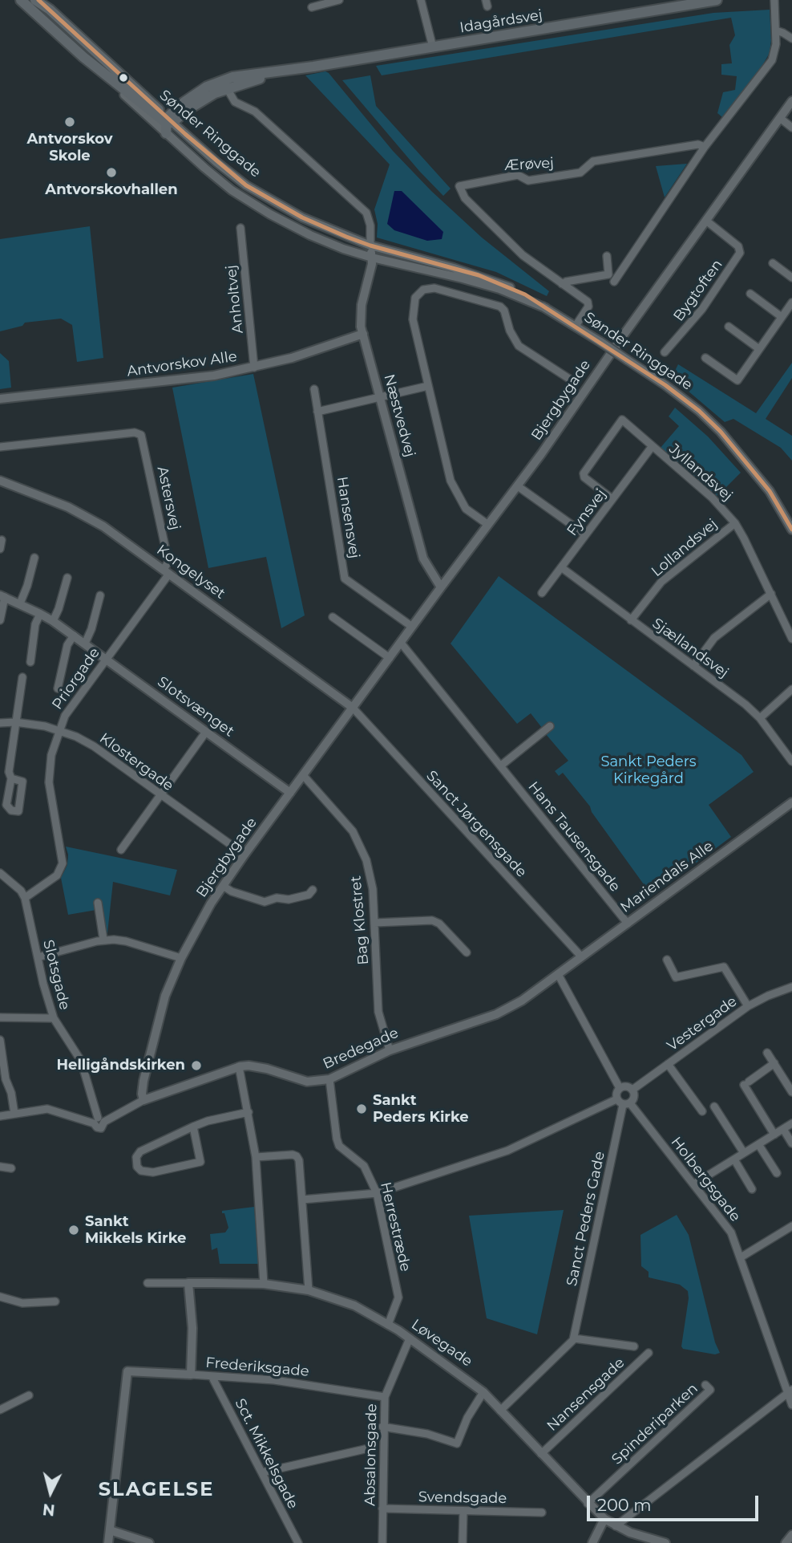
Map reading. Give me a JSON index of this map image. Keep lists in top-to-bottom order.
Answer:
{
  "streets": {
    "main road": ["Idagårdsvej", "Sønder Ringgade"],
    "street": [
      "Ærøvej",
      "Bygtoften",
      "Anholtvej",
      "Antvorskov Alle",
      "Bjergbygade",
      "Næstvedvej",
      "Jyllandsvej",
      "Astersvej",
      "Fynsvej",
      "Hansensvej",
      "Lollandsvej",
      "Kongelyset",
      "Sjællandsvej",
      "Priorgade",
      "Slotsvænget",
      "Klostergade",
      "Sanct Jørgensgade",
      "Hans Tausensgade",
      "Mariendals Alle",
      "Bag Klostret",
      "Slotsgade",
      "Vestergade",
      "Bredegade",
      "Holbergsgade",
      "Sanct Peders Gade",
      "Herrestræde",
      "Løvegade",
      "Frederiksgade",
      "Nansensgade",
      "Spinderiparken",
      "Sct. Mikkelsgade",
      "Absalonsgade",
      "Svendsgade"
    ]
  },
  "crossings": [
    ["Idagårdsvej", "Sønder Ringgade"],
    ["Sønder Ringgade", "Ærøvej"],
    ["Sønder Ringgade", "Næstvedvej"],
    ["Bygtoften", "Bjergbygade"],
    ["Anholtvej", "Antvorskov Alle"],
    ["Antvorskov Alle", "Næstvedvej"],
    ["Bjergbygade", "Næstvedvej"],
    ["Bjergbygade", "Hansensvej"],
    ["Bjergbygade", "Kongelyset"],
    ["Bjergbygade", "Slotsvænget"],
    ["Bjergbygade", "Klostergade"],
    ["Bjergbygade", "Sanct Jørgensgade"],
    ["Bjergbygade", "Hans Tausensgade"],
    ["Bjergbygade", "Bag Klostret"],
    ["Bjergbygade", "Bredegade"],
    ["Jyllandsvej", "Fynsvej"],
    ["Jyllandsvej", "Lollandsvej"],
    ["Astersvej", "Kongelyset"],
    ["Astersvej", "Priorgade"],
    ["Fynsvej", "Sjællandsvej"],
    ["Lollandsvej", "Sjællandsvej"],
    ["Kongelyset", "Priorgade"],
    ["Kongelyset", "Sanct Jørgensgade"],
    ["Priorgade", "Slotsvænget"],
    ["Priorgade", "Klostergade"],
    ["Priorgade", "Slotsgade"],
    ["Sanct Jørgensgade", "Mariendals Alle"],
    ["Hans Tausensgade", "Mariendals Alle"],
    ["Mariendals Alle", "Bredegade"],
    ["Bag Klostret", "Bredegade"],
    ["Slotsgade", "Bredegade"],
    ["Vestergade", "Holbergsgade"],
    ["Vestergade", "Sanct Peders Gade"],
    ["Bredegade", "Herrestræde"],
    ["Holbergsgade", "Sanct Peders Gade"],
    ["Herrestræde", "Løvegade"],
    ["Løvegade", "Nansensgade"],
    ["Løvegade", "Spinderiparken"],
    ["Løvegade", "Absalonsgade"],
    ["Frederiksgade", "Sct. Mikkelsgade"],
    ["Frederiksgade", "Absalonsgade"],
    ["Absalonsgade", "Svendsgade"]
  ],
  "districts": ["SLAGELSE"],
  "parks": ["Sankt Peders Kirkegård"],
  "places": [
    "Antvorskov Skole",
    "Antvorskovhallen",
    "Helligåndskirken",
    "Sankt Peders Kirke",
    "Sankt Mikkels Kirke"
  ],
  "scale_bar": "200 m",
  "north": "bottom"
}
